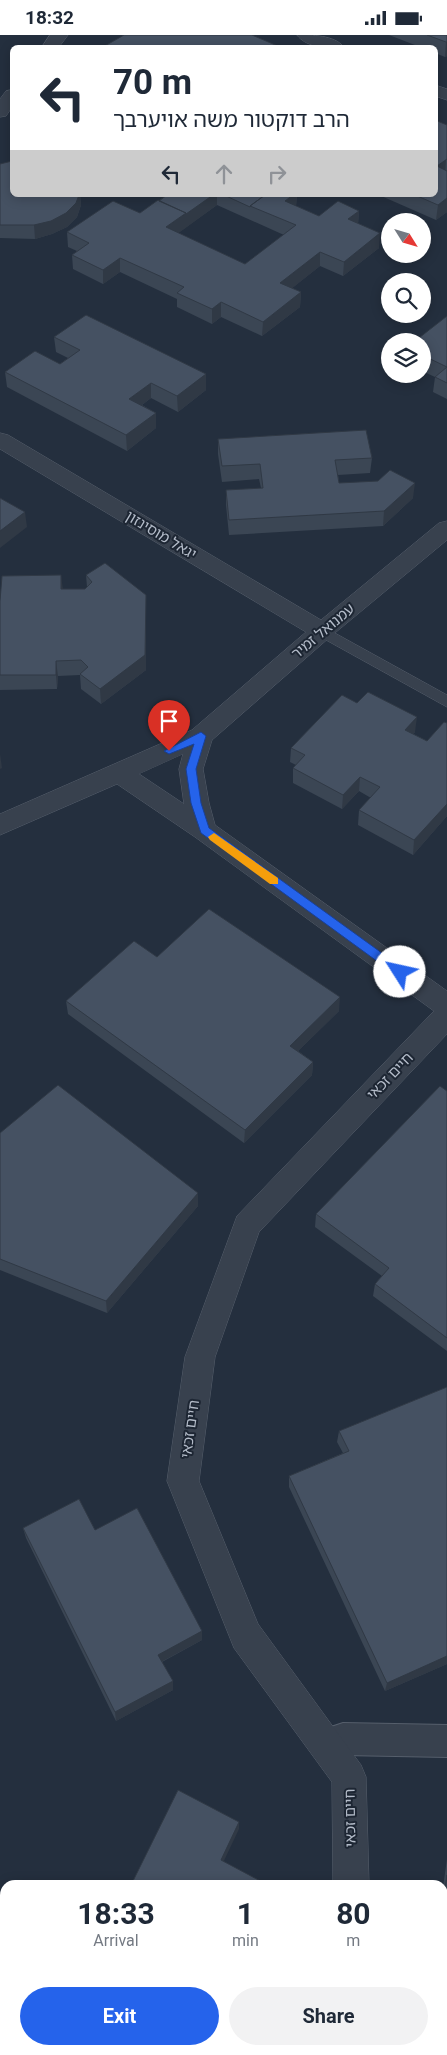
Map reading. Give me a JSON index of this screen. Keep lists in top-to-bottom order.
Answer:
{
  "streets": {
    "street": ["יגאל מוסינזון", "עמנואל זמיר", "חיים זכאי"]
  },
  "crossings": [
    ["יגאל מוסינזון", "עמנואל זמיר"]
  ],
  "north": "bottom right",
  "page": {
    "status": "18:32",
    "turn": ["70 m", "הרב דוקטור משה אויערבך"],
    "eta": [
      "18:33",
      "Arrival",
      "1",
      "min",
      "80",
      "m"
    ],
    "buttons": ["Exit", "Share"]
  }
}
